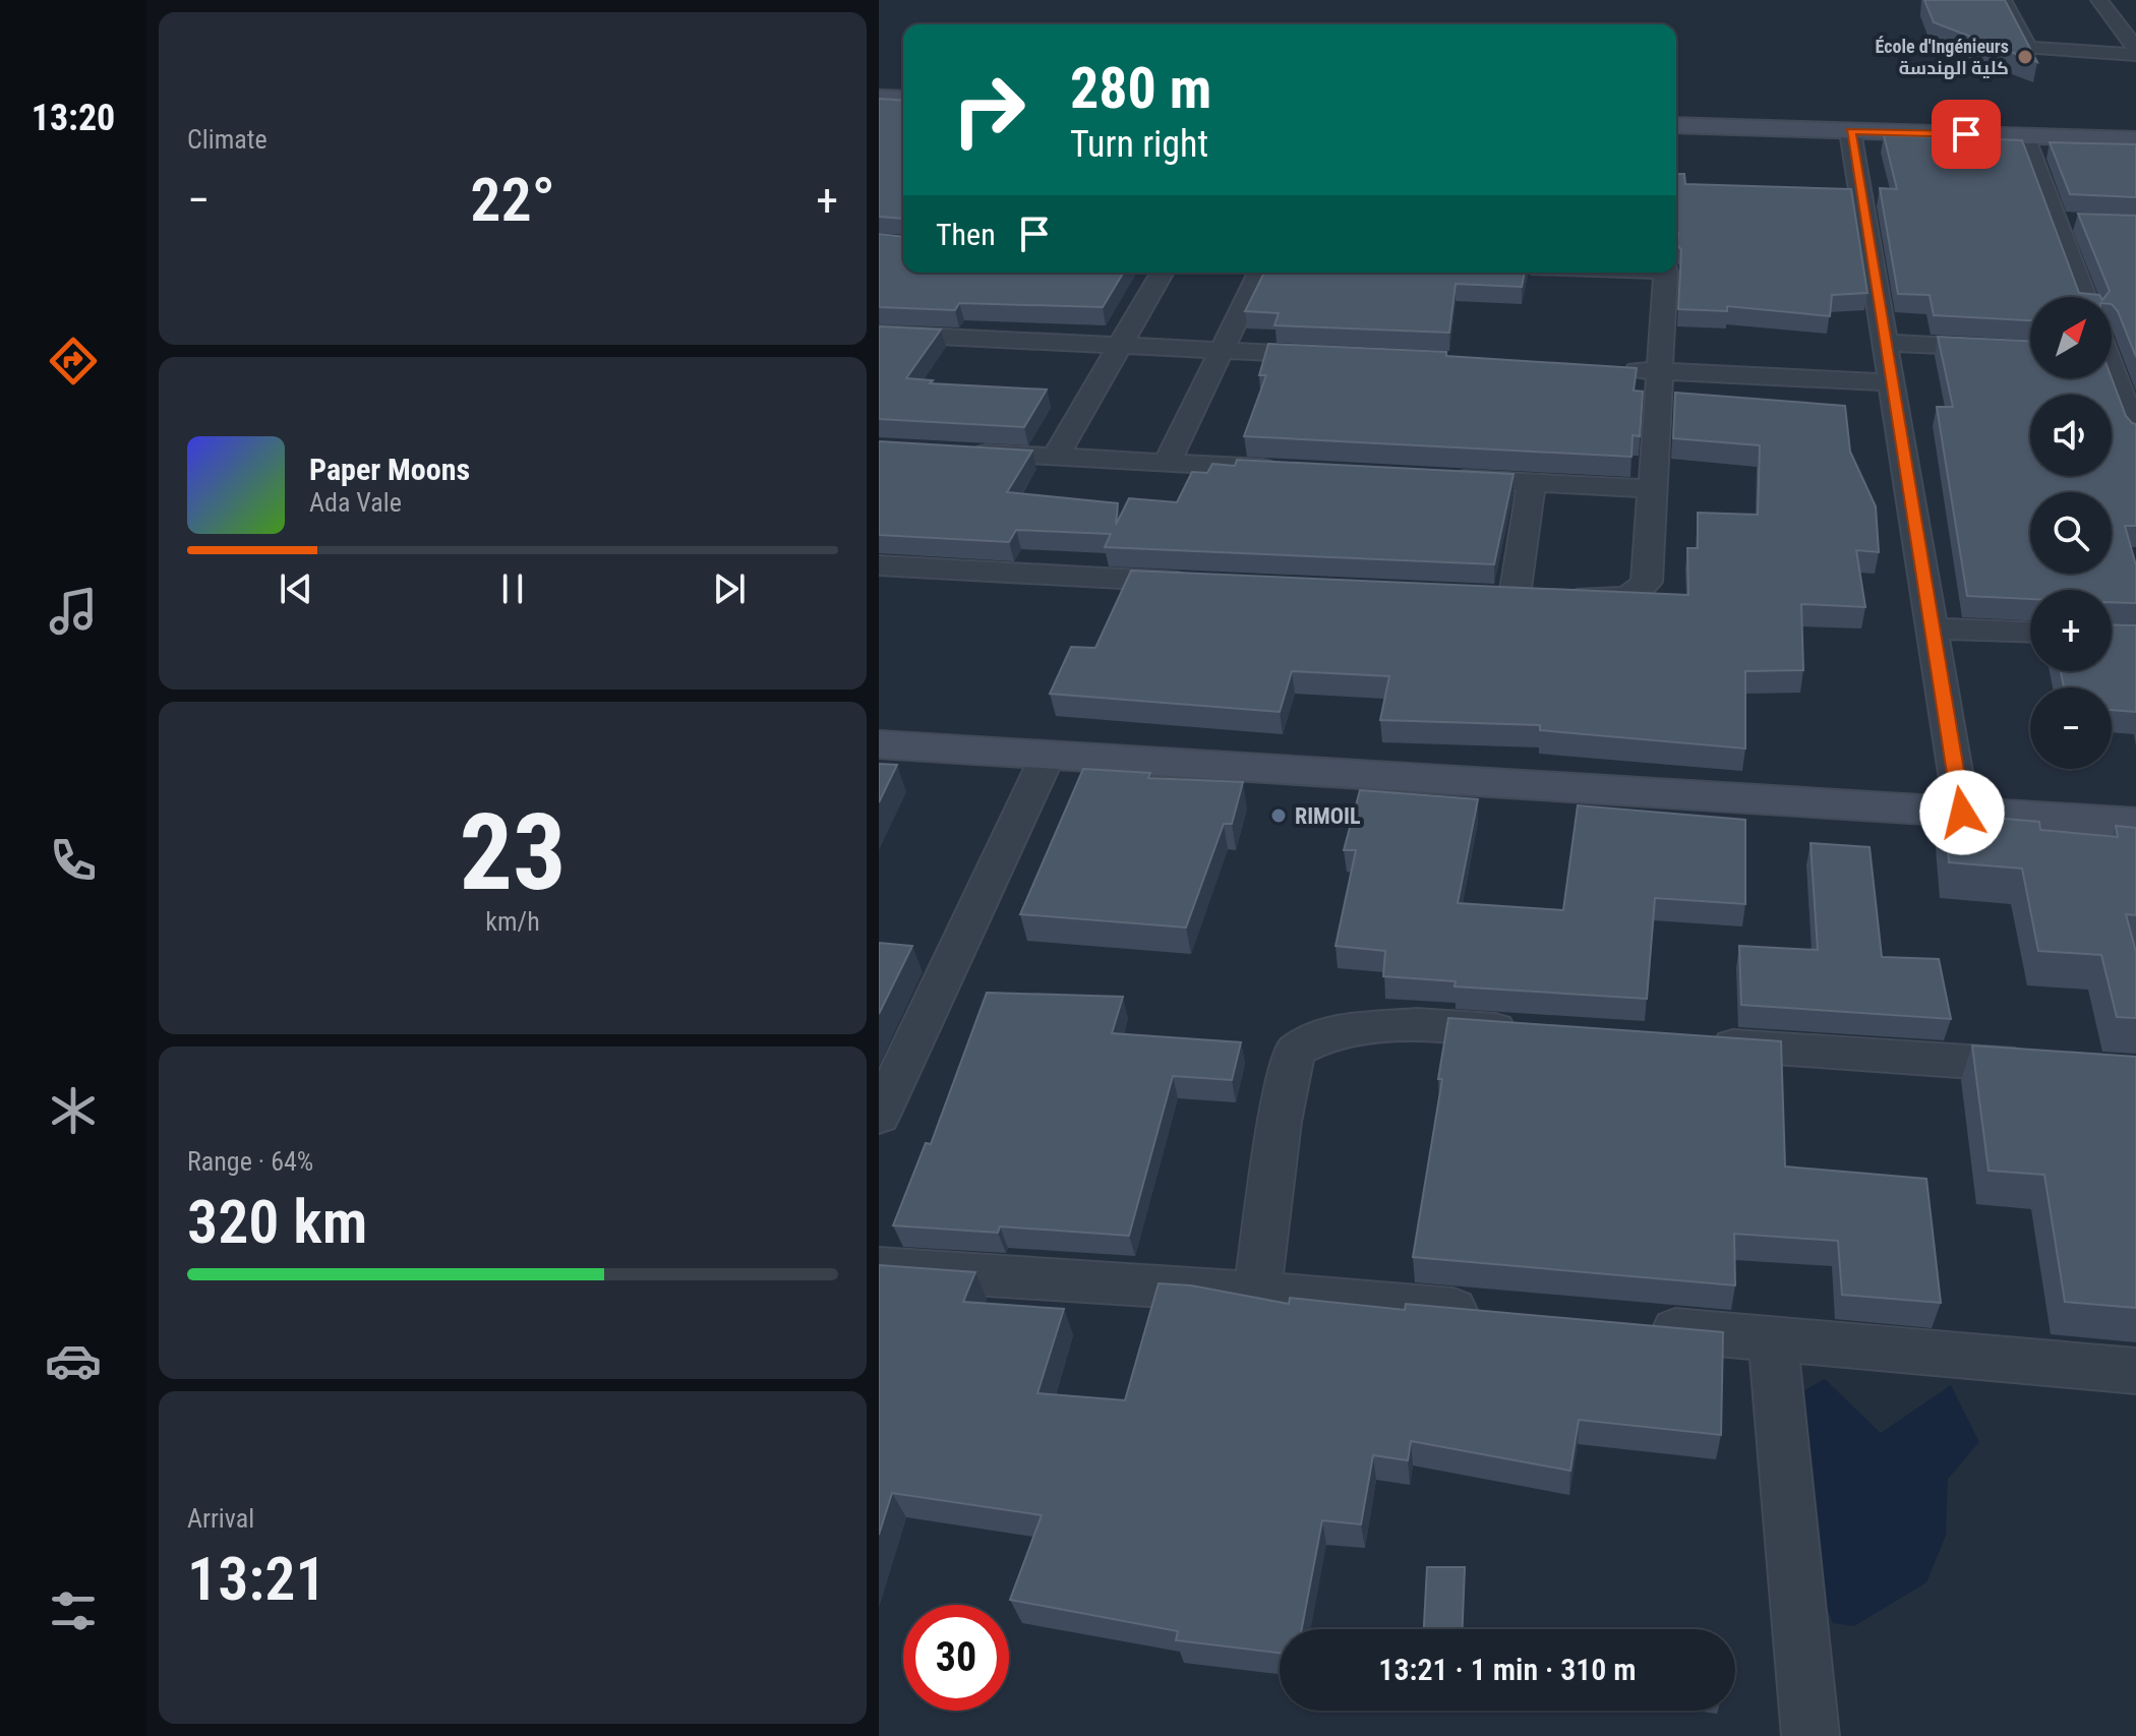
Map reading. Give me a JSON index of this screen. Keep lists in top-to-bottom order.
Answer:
{
  "places": ["École d'Ingénieurs كلية الهندسة", "RIMOIL"],
  "north": "top right",
  "page": {
    "tabs": "13:20",
    "tile": [
      "Climate",
      ["23", "km/h"],
      ["Range · 64%", "320 km"],
      ["Arrival", "13:21"]
    ],
    "turn": ["280 m", "Turn right"],
    "heat": ["−", "22°", "+"],
    "then": "Then",
    "map_buttons": ["+", "−"],
    "song": ["Paper Moons", "Ada Vale"],
    "limit": "30",
    "trip": "13:21 · 1 min · 310 m"
  }
}
